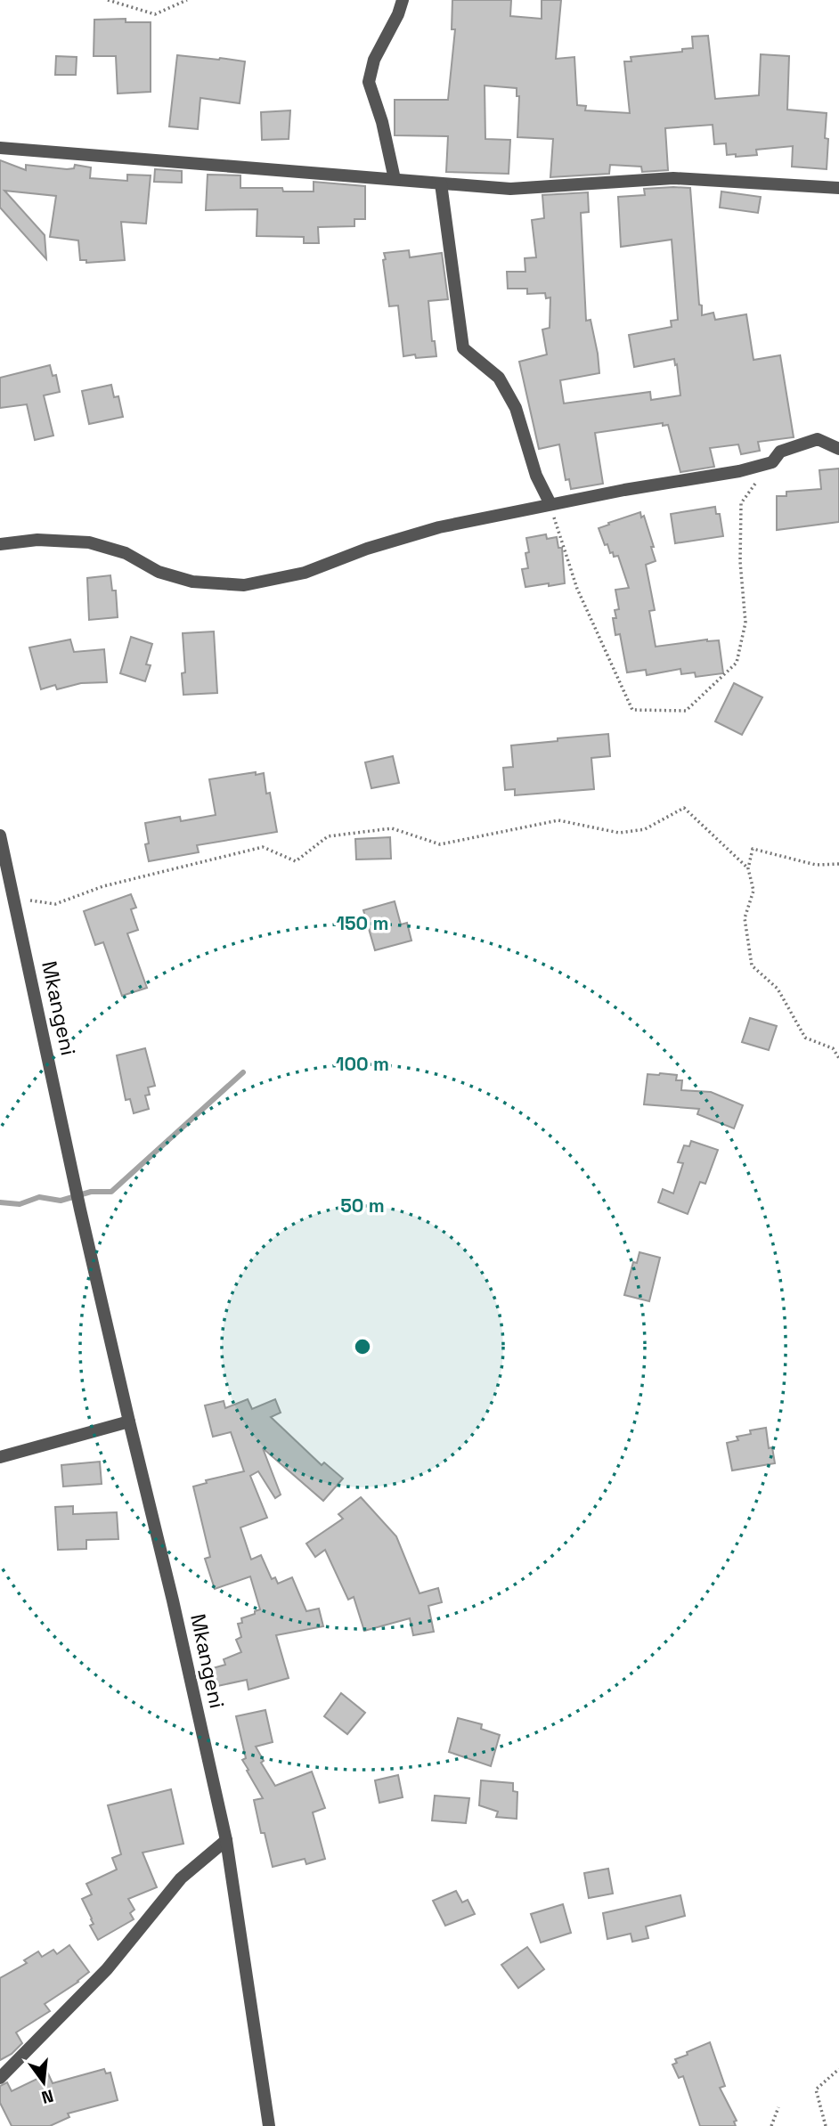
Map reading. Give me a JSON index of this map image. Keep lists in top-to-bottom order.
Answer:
{
  "streets": {
    "street": ["Mkangeni"]
  },
  "north": "bottom",
  "rings": ["150 m", "100 m", "50 m"]
}
